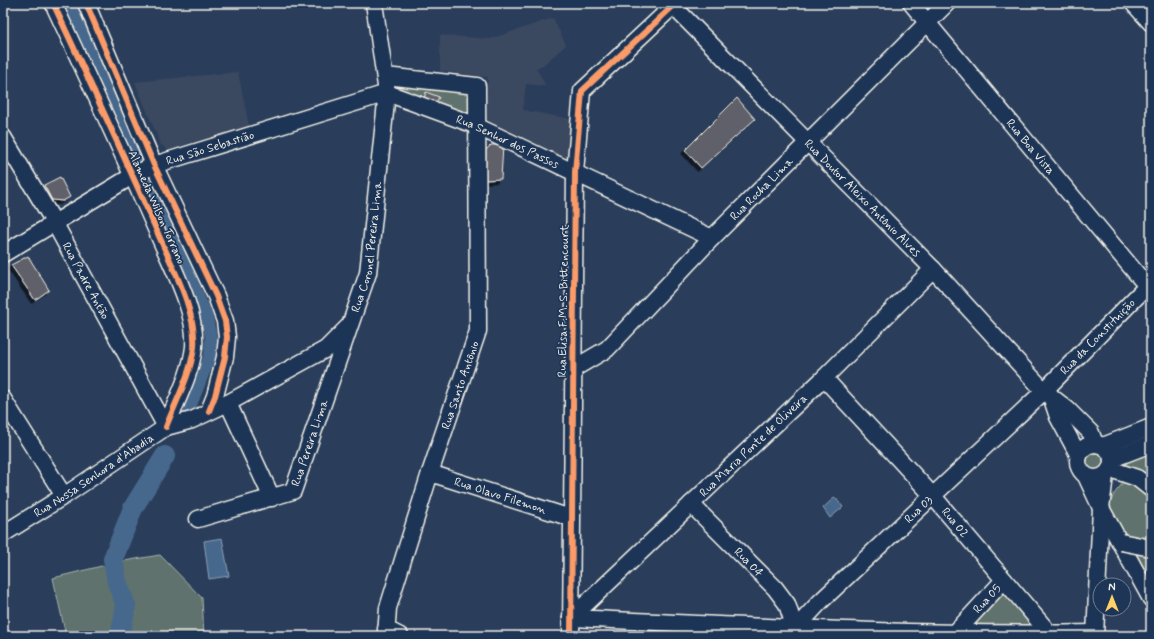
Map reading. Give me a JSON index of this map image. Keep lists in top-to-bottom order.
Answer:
{
  "streets": {
    "street": [
      "Rua Senhor dos Passos",
      "Rua Boa Vista",
      "Rua São Sebastião",
      "Rua Rocha Lima",
      "Rua Doutor Aleixo Antônio Alves",
      "Alameda Wilson Torrano",
      "Rua Coronel Pereira Lima",
      "Rua Padre Antão",
      "Rua Elisa F.M. S. Bittencourt",
      "Rua da Constituição",
      "Rua Santo Antônio",
      "Rua Pereira Lima",
      "Rua Maria Ponte de Oliveira",
      "Rua Nossa Senhora d'Abadia",
      "Rua Olavo Filemon",
      "Rua 03",
      "Rua 02",
      "Rua 04",
      "Rua 05"
    ]
  },
  "crossings": [
    ["Rua Senhor dos Passos", "Rua São Sebastião"],
    ["Rua Senhor dos Passos", "Rua Rocha Lima"],
    ["Rua Senhor dos Passos", "Rua Coronel Pereira Lima"],
    ["Rua Senhor dos Passos", "Rua Elisa F.M. S. Bittencourt"],
    ["Rua Senhor dos Passos", "Rua Santo Antônio"],
    ["Rua Boa Vista", "Rua Rocha Lima"],
    ["Rua Boa Vista", "Rua da Constituição"],
    ["Rua São Sebastião", "Alameda Wilson Torrano"],
    ["Rua São Sebastião", "Rua Coronel Pereira Lima"],
    ["Rua São Sebastião", "Rua Padre Antão"],
    ["Rua Rocha Lima", "Rua Doutor Aleixo Antônio Alves"],
    ["Rua Rocha Lima", "Rua Elisa F.M. S. Bittencourt"],
    ["Rua Doutor Aleixo Antônio Alves", "Rua Elisa F.M. S. Bittencourt"],
    ["Rua Doutor Aleixo Antônio Alves", "Rua da Constituição"],
    ["Rua Doutor Aleixo Antônio Alves", "Rua Maria Ponte de Oliveira"],
    ["Rua Doutor Aleixo Antônio Alves", "Rua 03"],
    ["Alameda Wilson Torrano", "Rua Coronel Pereira Lima"],
    ["Alameda Wilson Torrano", "Rua Padre Antão"],
    ["Alameda Wilson Torrano", "Rua Nossa Senhora d'Abadia"],
    ["Rua Coronel Pereira Lima", "Rua Santo Antônio"],
    ["Rua Coronel Pereira Lima", "Rua Pereira Lima"],
    ["Rua Coronel Pereira Lima", "Rua Nossa Senhora d'Abadia"],
    ["Rua Padre Antão", "Rua Nossa Senhora d'Abadia"],
    ["Rua Elisa F.M. S. Bittencourt", "Rua Maria Ponte de Oliveira"],
    ["Rua Elisa F.M. S. Bittencourt", "Rua Olavo Filemon"],
    ["Rua da Constituição", "Rua 03"],
    ["Rua Santo Antônio", "Rua Olavo Filemon"],
    ["Rua Maria Ponte de Oliveira", "Rua 02"],
    ["Rua Maria Ponte de Oliveira", "Rua 04"],
    ["Rua 03", "Rua 02"],
    ["Rua 03", "Rua 04"],
    ["Rua 02", "Rua 05"]
  ],
  "north": "top"
}
